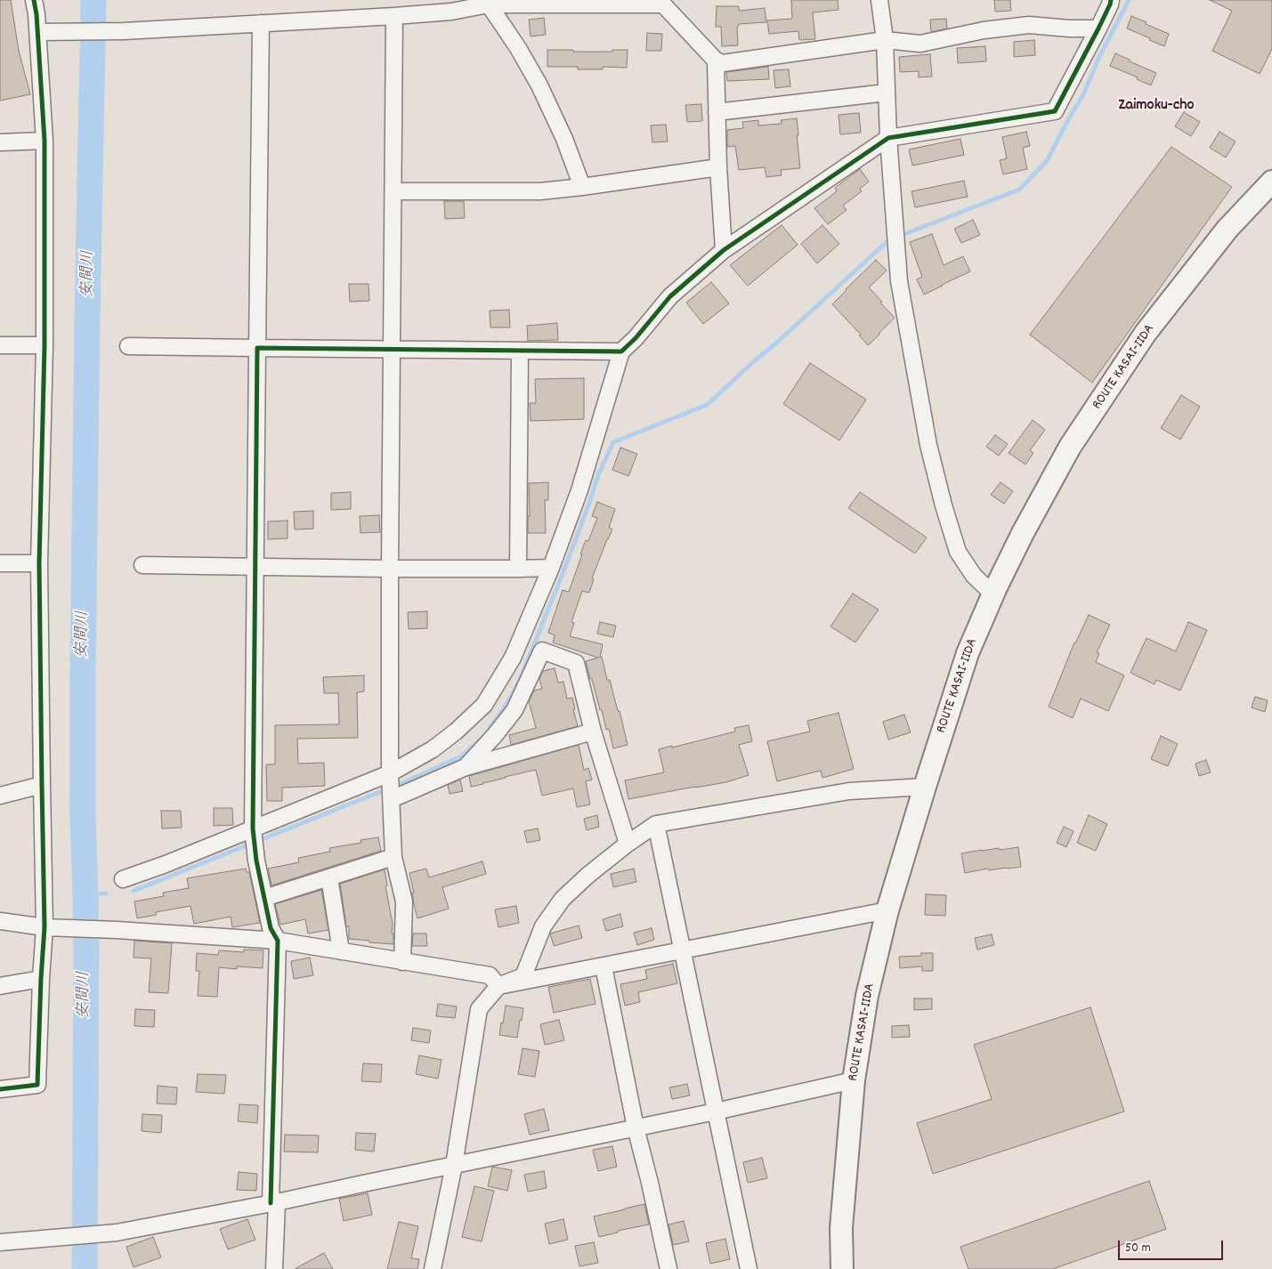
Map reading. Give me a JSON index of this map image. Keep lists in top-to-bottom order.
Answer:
{
  "streets": {
    "main road": ["ROUTE KASAI-IIDA"]
  },
  "districts": ["Zaimoku-cho"],
  "water": ["安間川"],
  "scale_bar": "50 m"
}
